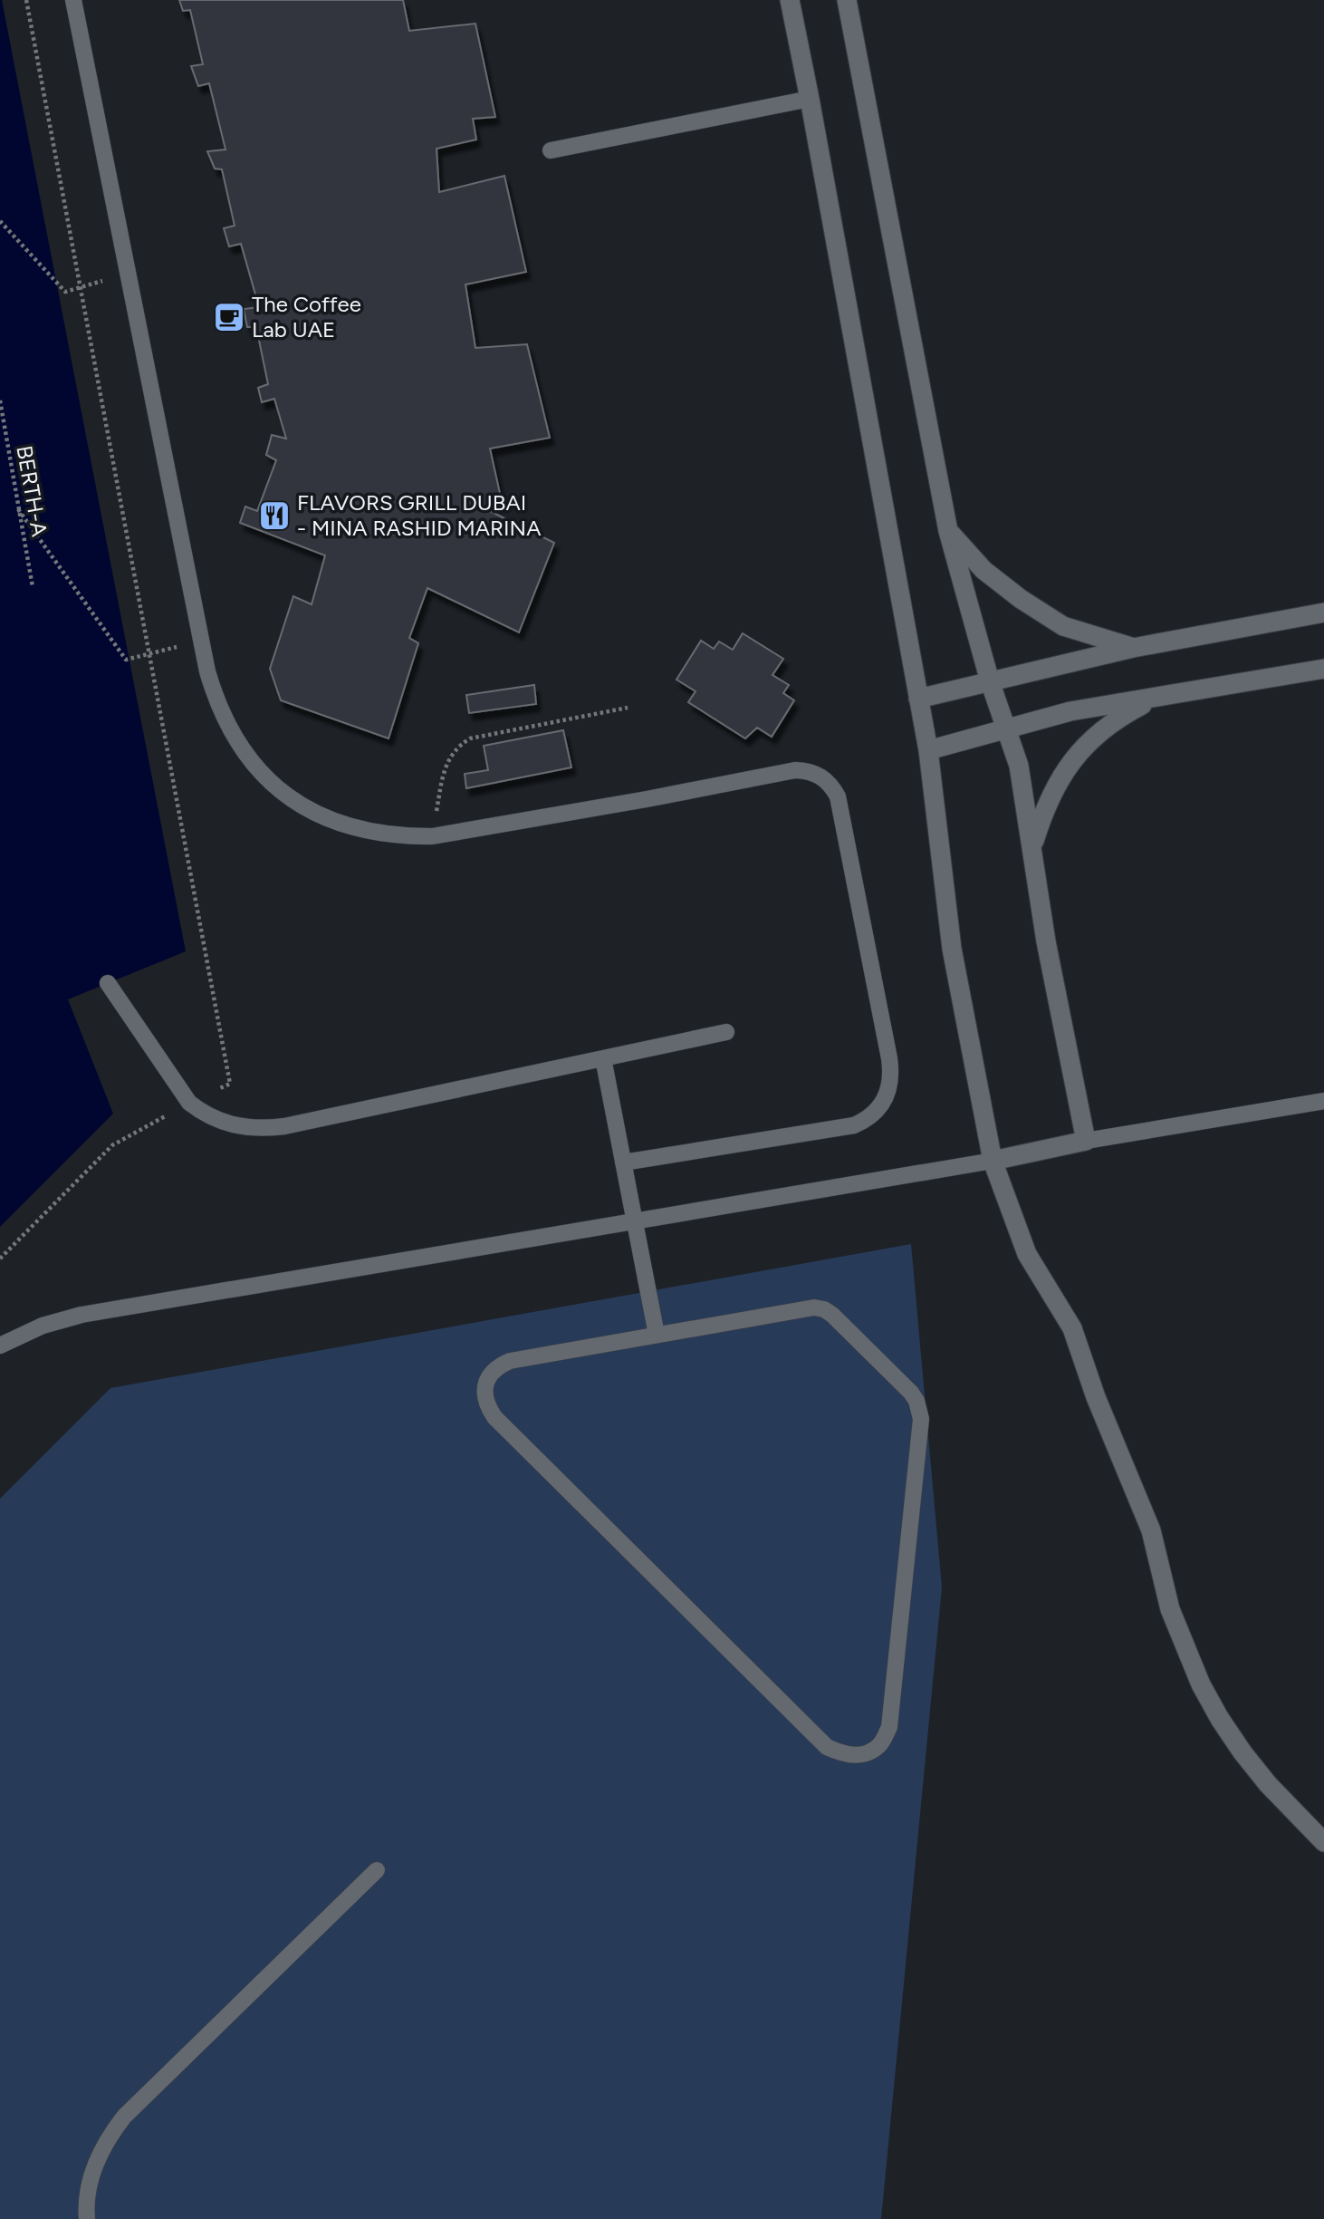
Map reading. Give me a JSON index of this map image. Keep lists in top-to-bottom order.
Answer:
{
  "streets": {
    "path": ["BERTH-A"]
  },
  "places": {
    "cafe": ["The Coffee Lab UAE"],
    "restaurant": ["FLAVORS GRILL DUBAI - MINA RASHID MARINA"]
  }
}
